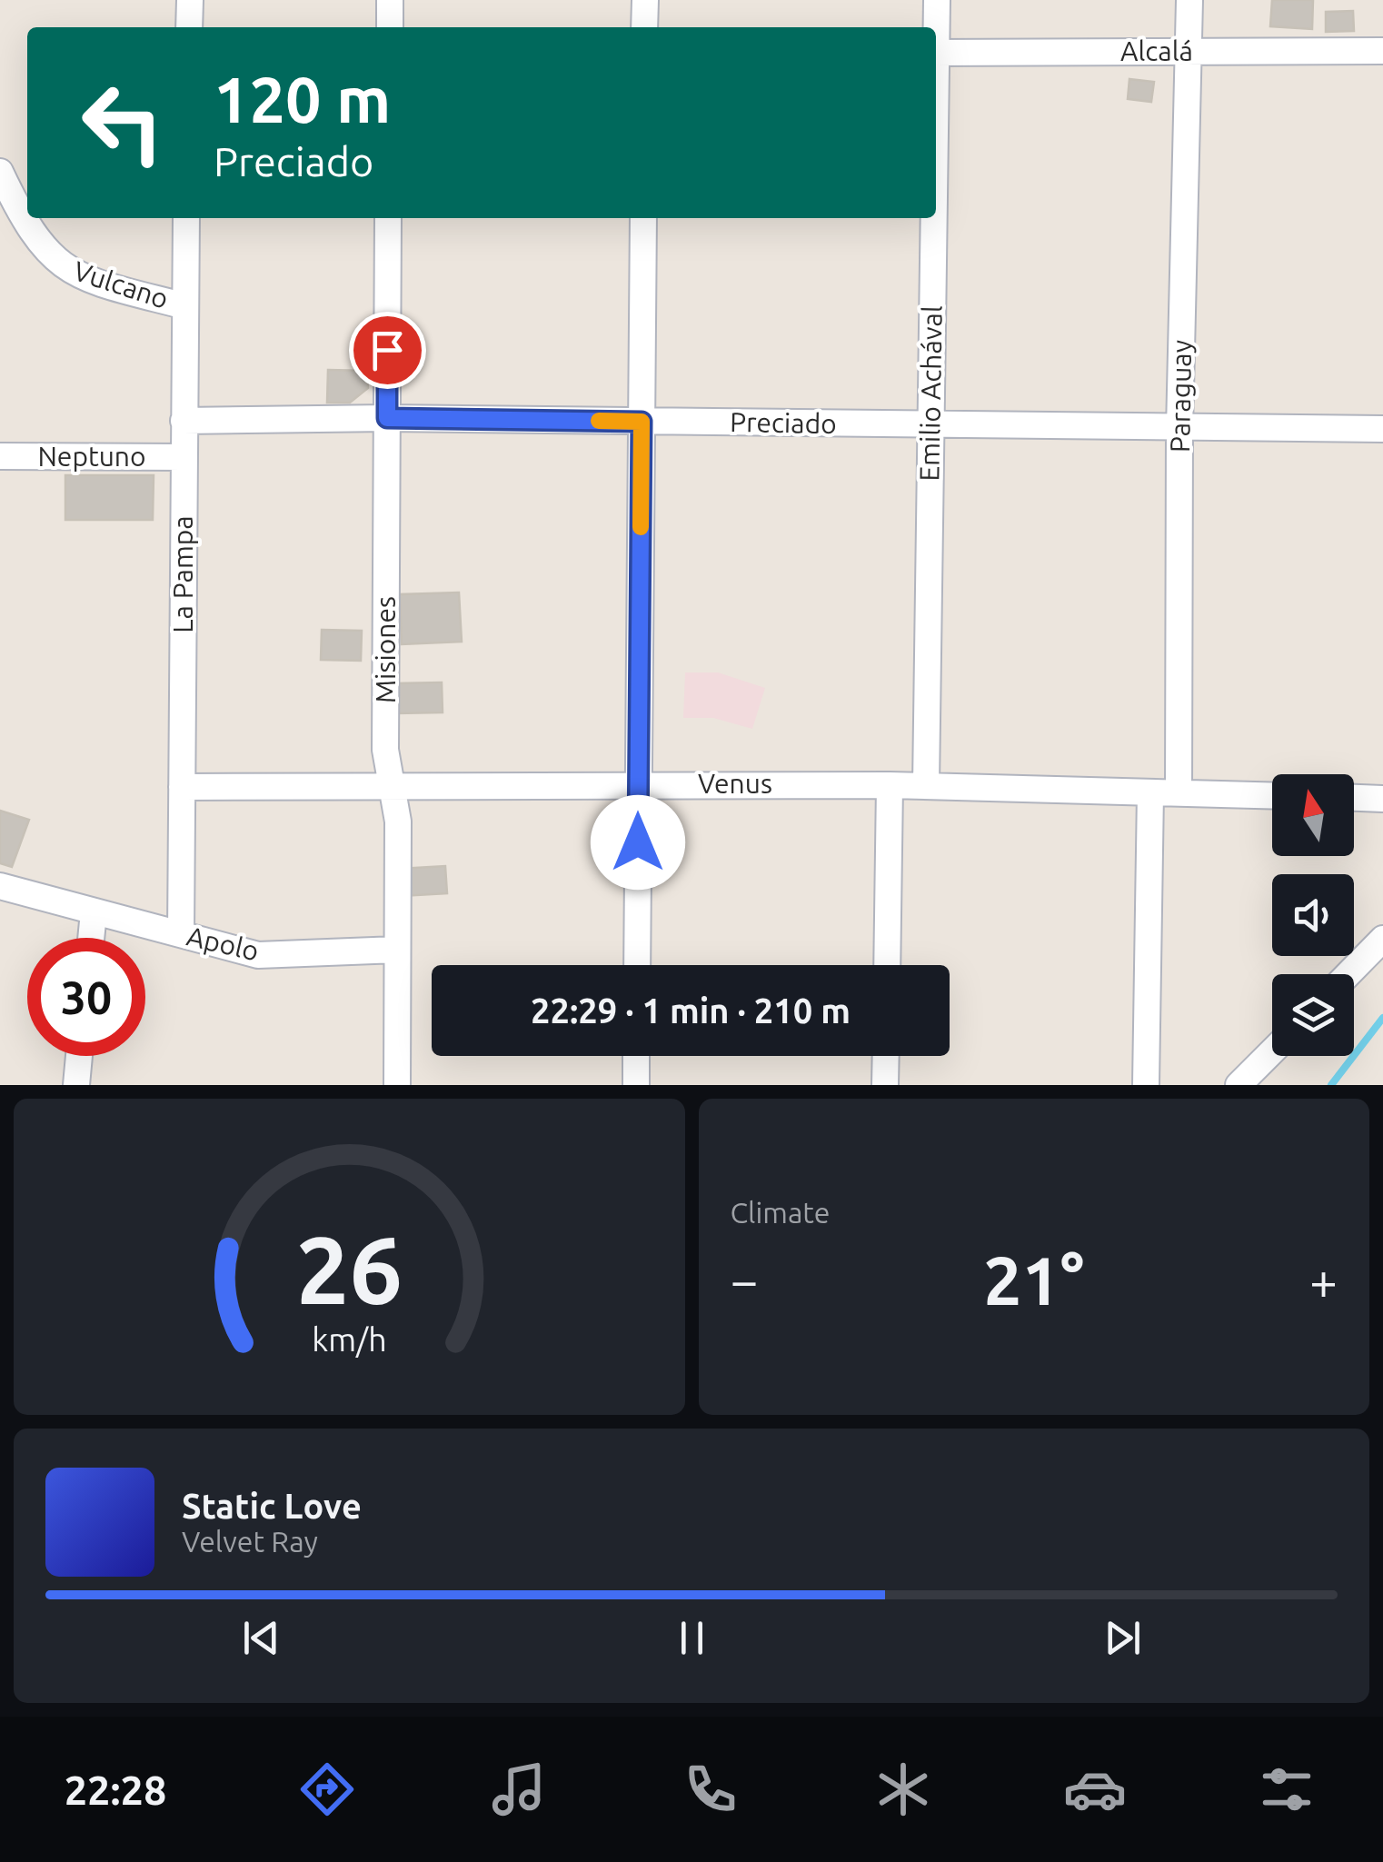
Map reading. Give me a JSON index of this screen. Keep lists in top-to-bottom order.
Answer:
{
  "streets": {
    "street": [
      "Alcalá",
      "Vulcano",
      "Emilio Achával",
      "Paraguay",
      "Preciado",
      "Neptuno",
      "La Pampa",
      "Misiones",
      "Venus",
      "Apolo"
    ]
  },
  "crossings": [
    ["Alcalá", "Paraguay"],
    ["Vulcano", "La Pampa"],
    ["Emilio Achával", "Preciado"],
    ["Emilio Achával", "Venus"],
    ["Paraguay", "Preciado"],
    ["Paraguay", "Venus"],
    ["Preciado", "La Pampa"],
    ["Preciado", "Misiones"],
    ["Neptuno", "La Pampa"],
    ["La Pampa", "Venus"],
    ["La Pampa", "Apolo"],
    ["Misiones", "Venus"],
    ["Misiones", "Apolo"]
  ],
  "north": "top",
  "page": {
    "turn": ["120 m", "Preciado"],
    "limit": "30",
    "trip": "22:29 · 1 min · 210 m",
    "tile": "Climate",
    "heat": ["−", "21°", "+"],
    "song": ["Static Love", "Velvet Ray"],
    "tabs": "22:28",
    "gauge": ["26", "km/h"]
  }
}
